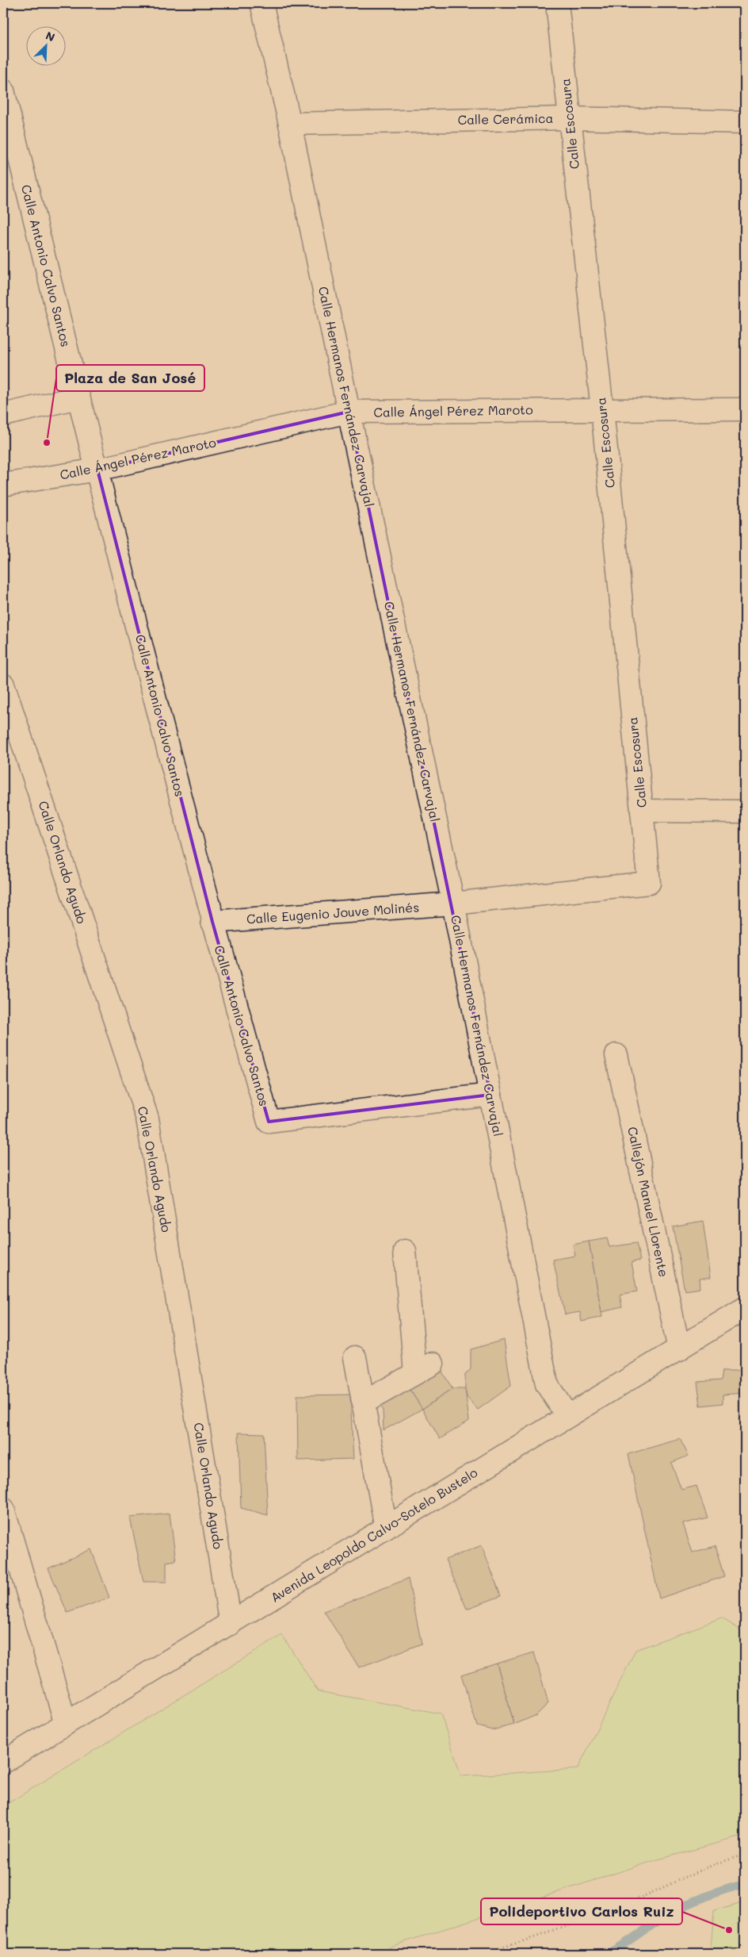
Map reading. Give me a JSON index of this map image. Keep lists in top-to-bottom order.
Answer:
{
  "streets": {
    "street": [
      "Calle Cerámica",
      "Calle Escosura",
      "Calle Antonio Calvo Santos",
      "Calle Hermanos Fernández Carvajal",
      "Calle Ángel Pérez Maroto",
      "Calle Orlando Agudo",
      "Calle Eugenio Jouve Molinés",
      "Callejón Manuel Llorente",
      "Avenida Leopoldo Calvo-Sotelo Bustelo"
    ]
  },
  "crossings": [
    ["Calle Cerámica", "Calle Escosura"],
    ["Calle Cerámica", "Calle Hermanos Fernández Carvajal"],
    ["Calle Escosura", "Calle Ángel Pérez Maroto"],
    ["Calle Escosura", "Calle Eugenio Jouve Molinés"],
    ["Calle Antonio Calvo Santos", "Calle Hermanos Fernández Carvajal"],
    ["Calle Antonio Calvo Santos", "Calle Ángel Pérez Maroto"],
    ["Calle Antonio Calvo Santos", "Calle Eugenio Jouve Molinés"],
    ["Calle Hermanos Fernández Carvajal", "Calle Ángel Pérez Maroto"],
    ["Calle Hermanos Fernández Carvajal", "Calle Eugenio Jouve Molinés"],
    ["Calle Hermanos Fernández Carvajal", "Avenida Leopoldo Calvo-Sotelo Bustelo"],
    ["Calle Orlando Agudo", "Avenida Leopoldo Calvo-Sotelo Bustelo"],
    ["Callejón Manuel Llorente", "Avenida Leopoldo Calvo-Sotelo Bustelo"]
  ],
  "places": ["Plaza de San José", "Polideportivo Carlos Ruiz"],
  "north": "top right"
}
